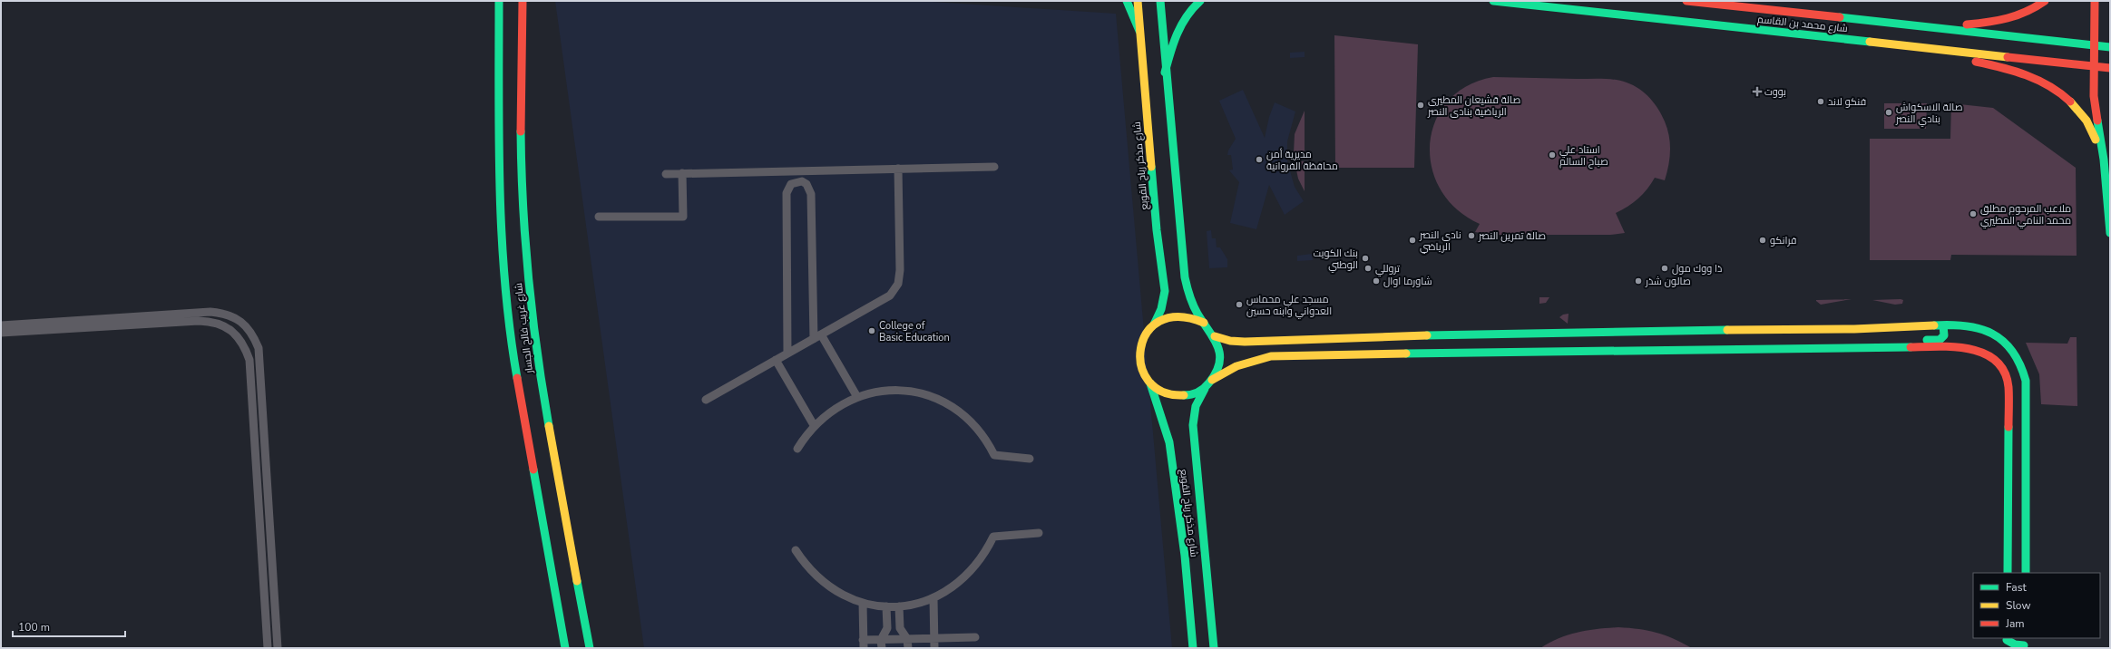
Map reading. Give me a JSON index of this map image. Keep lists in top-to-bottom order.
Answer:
{
  "streets": {
    "street": ["شارع محمد بن القاسم", "شارع مذكر رباح القوبع", "شارع غريب فالح الجسار"]
  },
  "places": {
    "health": ["بووت"],
    "other": [
      "فنكو لاند",
      "صالة قشيعان المطيرى الرياضية بنادى النصر",
      "صالة الاسكواش بنادي النصر",
      "استاد علي صباح السالم",
      "مديرية أمن محافظة الفروانية",
      "ملاعب المرحوم مطلق محمد النامي المطيري",
      "صالة تمرين النصر",
      "نادي النصر الرياضي",
      "فرانكو",
      "بنك الكويت الوطني",
      "تروللي",
      "ذا ووك مول",
      "شاورما اوال",
      "صالون شذر",
      "مسجد علي محماس العدواني وابنه حسين",
      "College of Basic Education"
    ]
  },
  "legend": ["Fast", "Slow", "Jam"],
  "scale_bar": "100 m"
}
